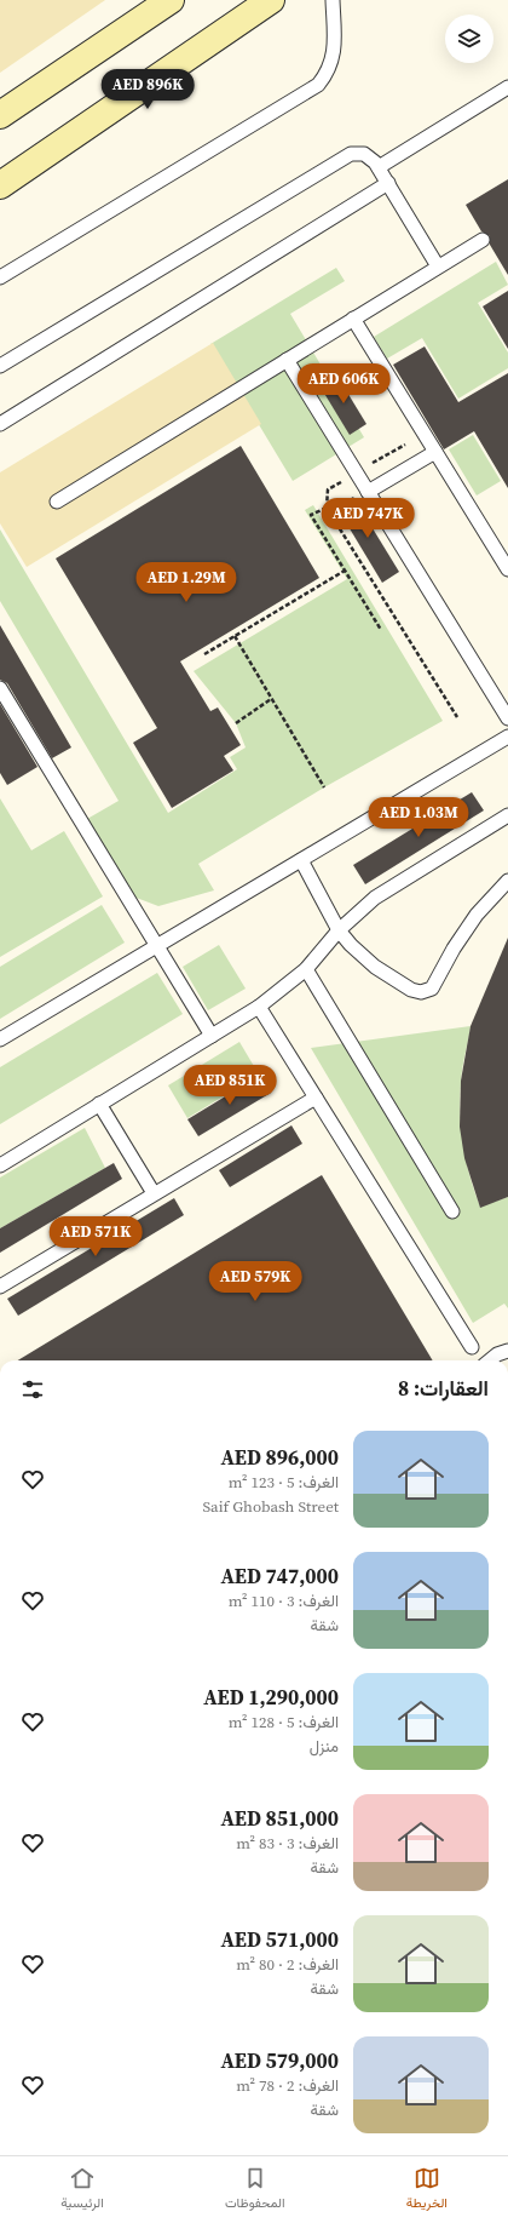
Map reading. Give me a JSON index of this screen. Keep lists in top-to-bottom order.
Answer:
{
  "page": {
    "price": [
      "AED 896K",
      "AED 606K",
      "AED 747K",
      "AED 1.29M",
      "AED 1.03M",
      "AED 851K",
      "AED 571K",
      "AED 579K"
    ],
    "heading": "العقارات: 8",
    "list": [
      {
        "name": "AED 896,000",
        "note": "الغرف: 5 · 123 m² · Saif Ghobash Street"
      },
      {
        "name": "AED 747,000",
        "note": "الغرف: 3 · 110 m² · شقة"
      },
      {
        "name": "AED 1,290,000",
        "note": "الغرف: 5 · 128 m² · منزل"
      },
      {
        "name": "AED 851,000",
        "note": "الغرف: 3 · 83 m² · شقة"
      },
      {
        "name": "AED 571,000",
        "note": "الغرف: 2 · 80 m² · شقة"
      },
      {
        "name": "AED 579,000",
        "note": "الغرف: 2 · 78 m² · شقة"
      }
    ],
    "tabs": ["الخريطة", "المحفوظات", "الرئيسية"]
  }
}
